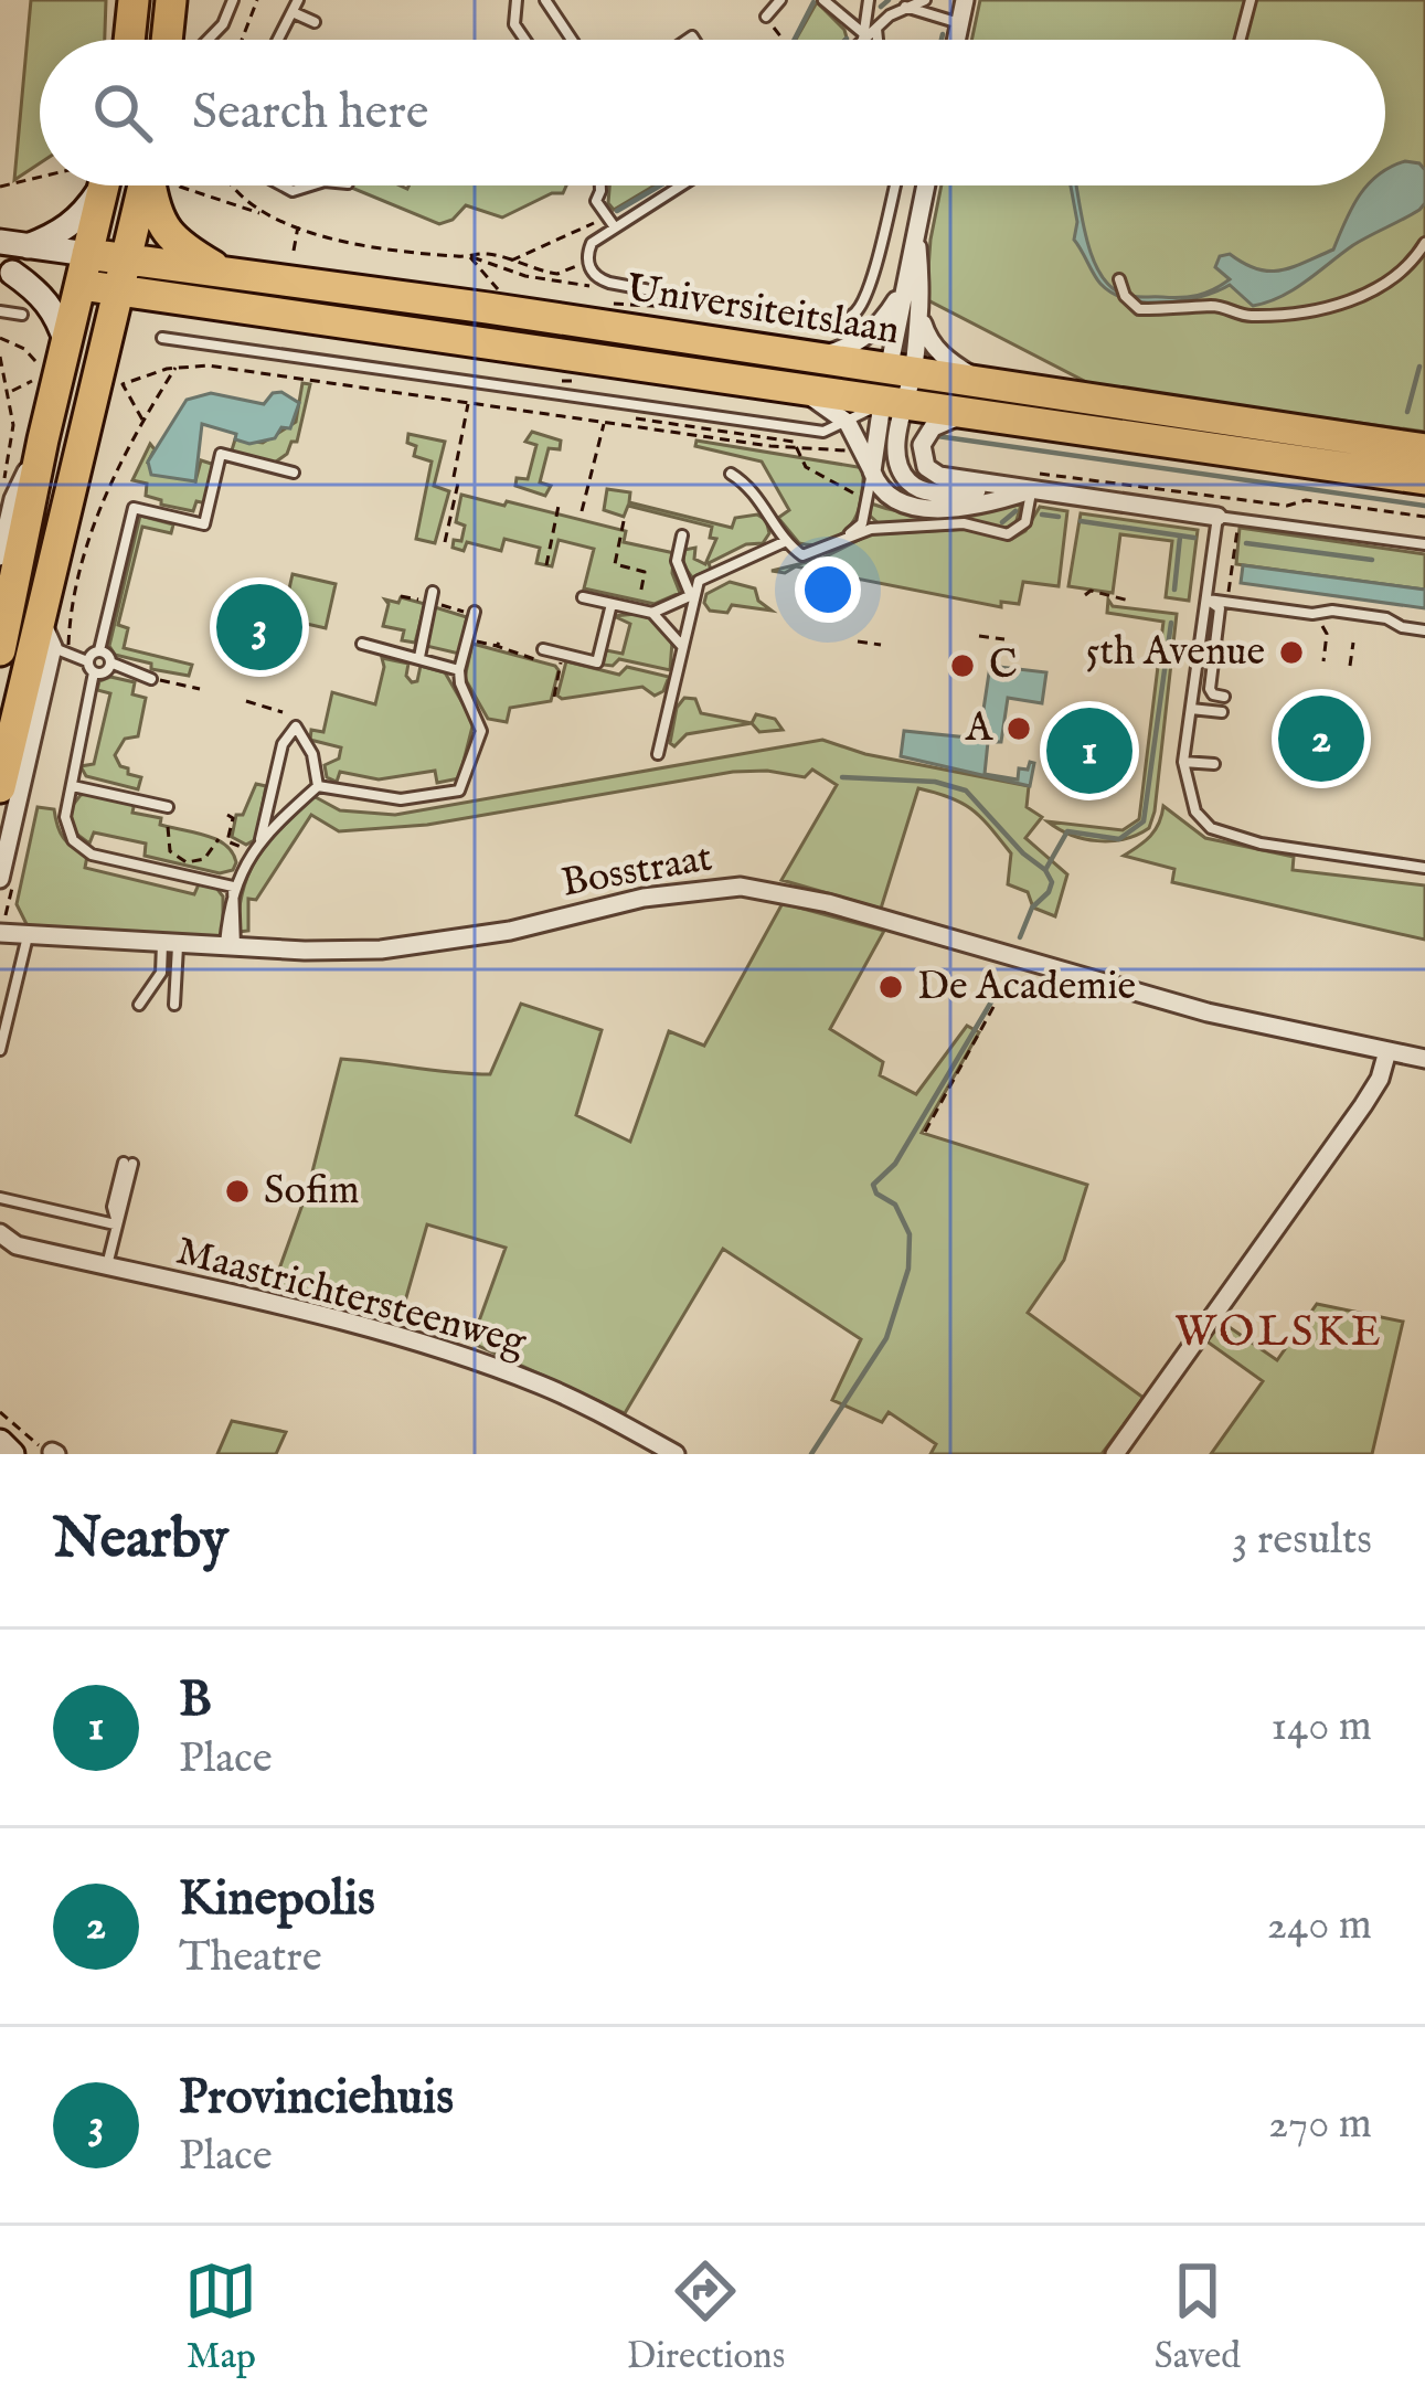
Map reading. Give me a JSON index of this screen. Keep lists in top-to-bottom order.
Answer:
{
  "streets": {
    "highway": ["Universiteitslaan"],
    "street": ["Bosstraat", "Maastrichtersteenweg"]
  },
  "districts": ["WOLSKE"],
  "places": [
    "5th Avenue",
    "C",
    "A",
    "De Academie",
    "Sofim"
  ],
  "page": {
    "search": "Search here",
    "pins": ["3", "2", "1"],
    "heading": ["Nearby", "3 results"],
    "list": [
      {
        "mark": "1",
        "name": "B",
        "note": "Place",
        "value": "140 m"
      },
      {
        "mark": "2",
        "name": "Kinepolis",
        "note": "Theatre",
        "value": "240 m"
      },
      {
        "mark": "3",
        "name": "Provinciehuis",
        "note": "Place",
        "value": "270 m"
      }
    ],
    "nav": ["Map", "Directions", "Saved"]
  }
}
